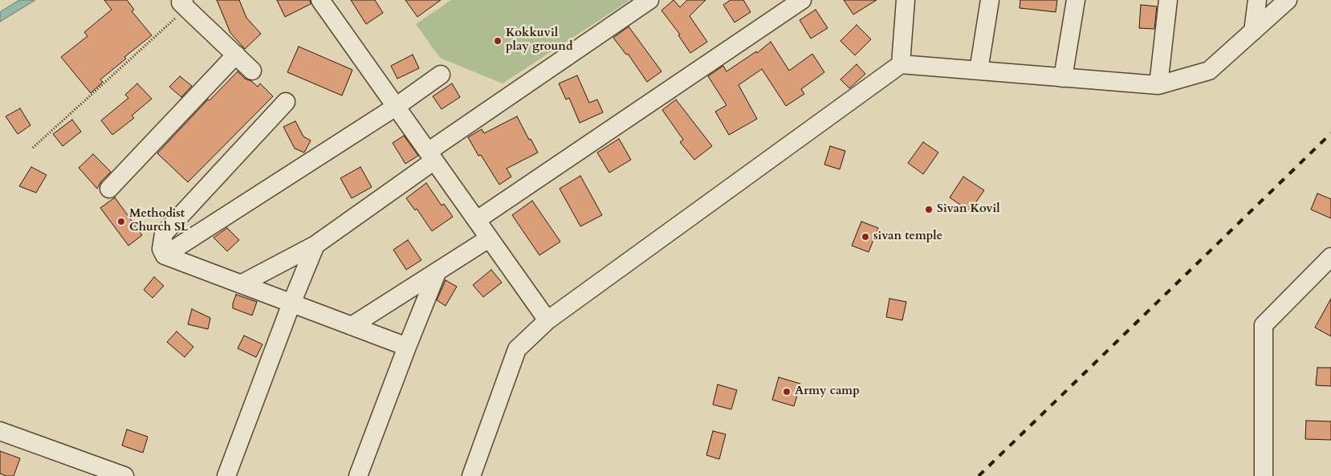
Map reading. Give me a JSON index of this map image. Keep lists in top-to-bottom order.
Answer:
{
  "places": [
    "Kokkuvil play ground",
    "Sivan Kovil",
    "Methodist Church SL",
    "sivan temple",
    "Army camp"
  ]
}
